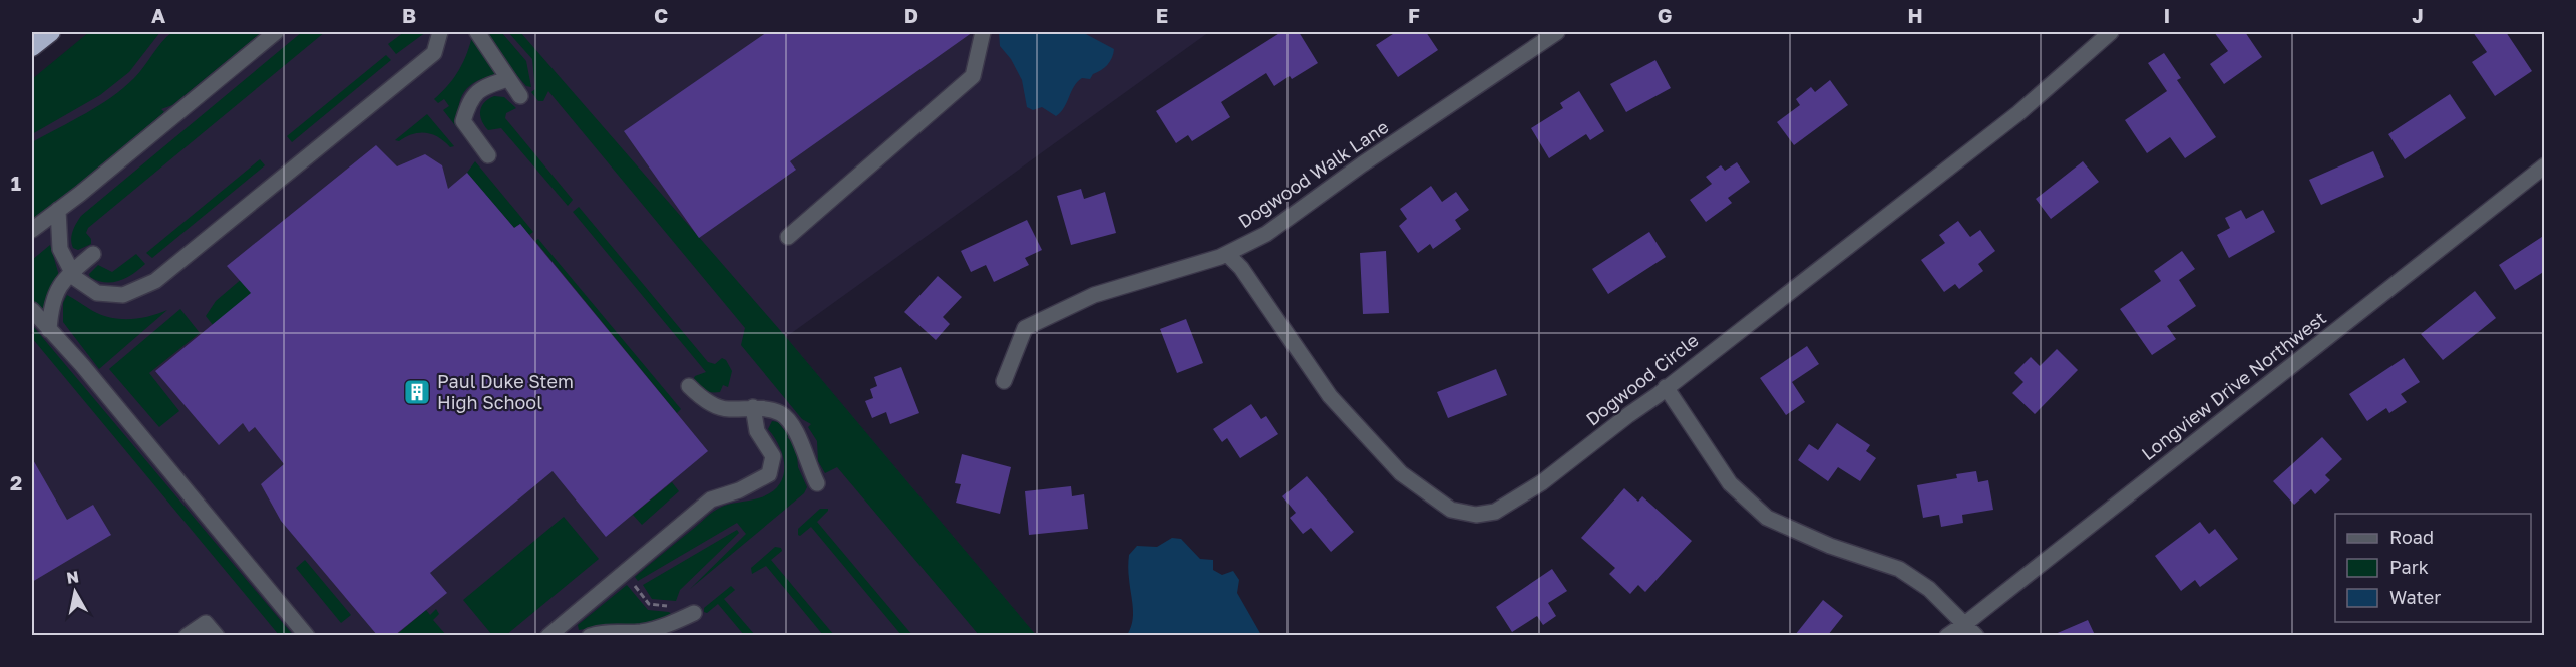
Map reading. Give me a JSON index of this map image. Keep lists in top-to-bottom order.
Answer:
{
  "streets": {
    "street": ["Dogwood Walk Lane", "Dogwood Circle", "Longview Drive Northwest"]
  },
  "crossings": [
    ["Dogwood Walk Lane", "Dogwood Circle"]
  ],
  "places": {
    "building": ["Paul Duke Stem High School"]
  },
  "legend": ["Road", "Park", "Water"],
  "north": "top",
  "grid": {
    "columns": [
      "A",
      "B",
      "C",
      "D",
      "E",
      "F",
      "G",
      "H",
      "I",
      "J"
    ],
    "rows": ["1", "2"]
  }
}
